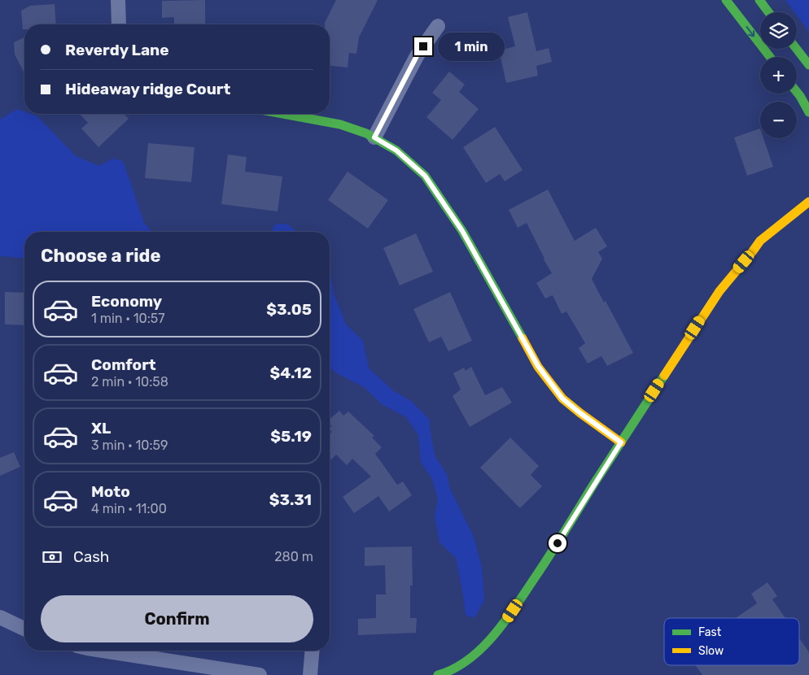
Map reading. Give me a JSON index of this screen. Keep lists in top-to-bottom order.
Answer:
{
  "legend": ["Fast", "Slow"],
  "page": {
    "map_buttons": ["+", "−"],
    "banner": ["Reverdy Lane", "Hideaway ridge Court"],
    "bubble": "1 min",
    "heading": "Choose a ride",
    "list": [
      {
        "name": "Economy",
        "note": "1 min · 10:57",
        "value": "$3.05"
      },
      {
        "name": "Comfort",
        "note": "2 min · 10:58",
        "value": "$4.12"
      },
      {
        "name": "XL",
        "note": "3 min · 10:59",
        "value": "$5.19"
      },
      {
        "name": "Moto",
        "note": "4 min · 11:00",
        "value": "$3.31"
      }
    ],
    "pay": ["Cash", "280 m"],
    "buttons": "Confirm"
  }
}
